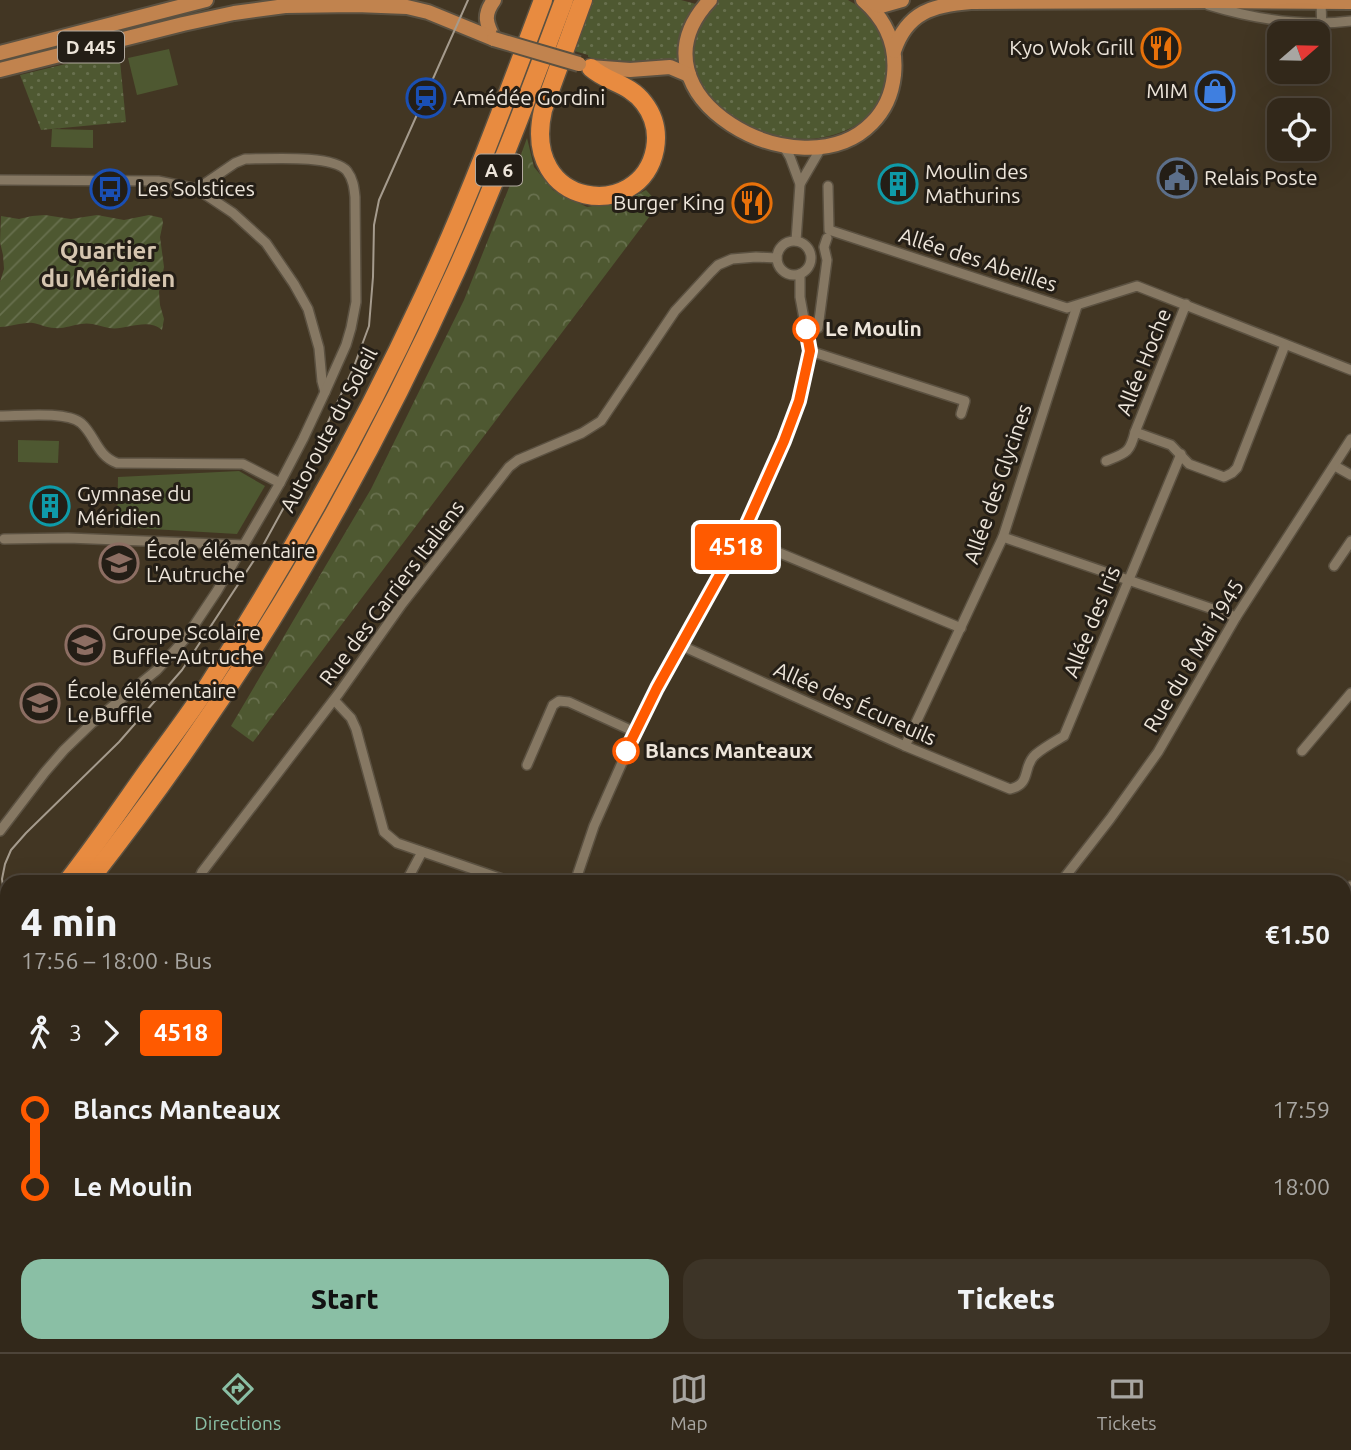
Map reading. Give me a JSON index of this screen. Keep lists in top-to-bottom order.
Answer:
{
  "streets": {
    "highway": ["A 6", "Autoroute du Soleil"],
    "main road": ["D 445"],
    "street": [
      "Allée des Abeilles",
      "Allée Hoche",
      "Allée des Glycines",
      "Rue des Carriers Italiens",
      "Allée des Iris",
      "Rue du 8 Mai 1945",
      "Allée des Écureuils"
    ]
  },
  "crossings": [
    ["Allée des Abeilles", "Allée Hoche"],
    ["Allée des Abeilles", "Allée des Glycines"],
    ["Allée Hoche", "Allée des Iris"],
    ["Allée des Glycines", "Allée des Écureuils"],
    ["Allée des Iris", "Allée des Écureuils"]
  ],
  "districts": ["Quartier du Méridien"],
  "places": {
    "restaurant": ["Kyo Wok Grill", "Burger King"],
    "shop": ["MIM"],
    "station": ["Amédée Gordini"],
    "public building": ["Relais Poste"],
    "building": ["Moulin des Mathurins", "Gymnase du Méridien"],
    "bus stop": ["Les Solstices"],
    "other": ["Le Moulin", "Blancs Manteaux"],
    "school or university": ["École élémentaire L'Autruche", "Groupe Scolaire Buffle-Autruche", "École élémentaire Le Buffle"]
  },
  "lines": ["bus line 4518"],
  "north": "right",
  "page": {
    "on_map": "4518",
    "heading": ["4 min", "17:56 – 18:00 · Bus", "€1.50"],
    "legs": ["3", "4518"],
    "list": [
      {
        "name": "Blancs Manteaux",
        "value": "17:59"
      },
      {
        "name": "Le Moulin",
        "value": "18:00"
      }
    ],
    "buttons": ["Start", "Tickets"],
    "tabs": ["Directions", "Map", "Tickets"]
  }
}
